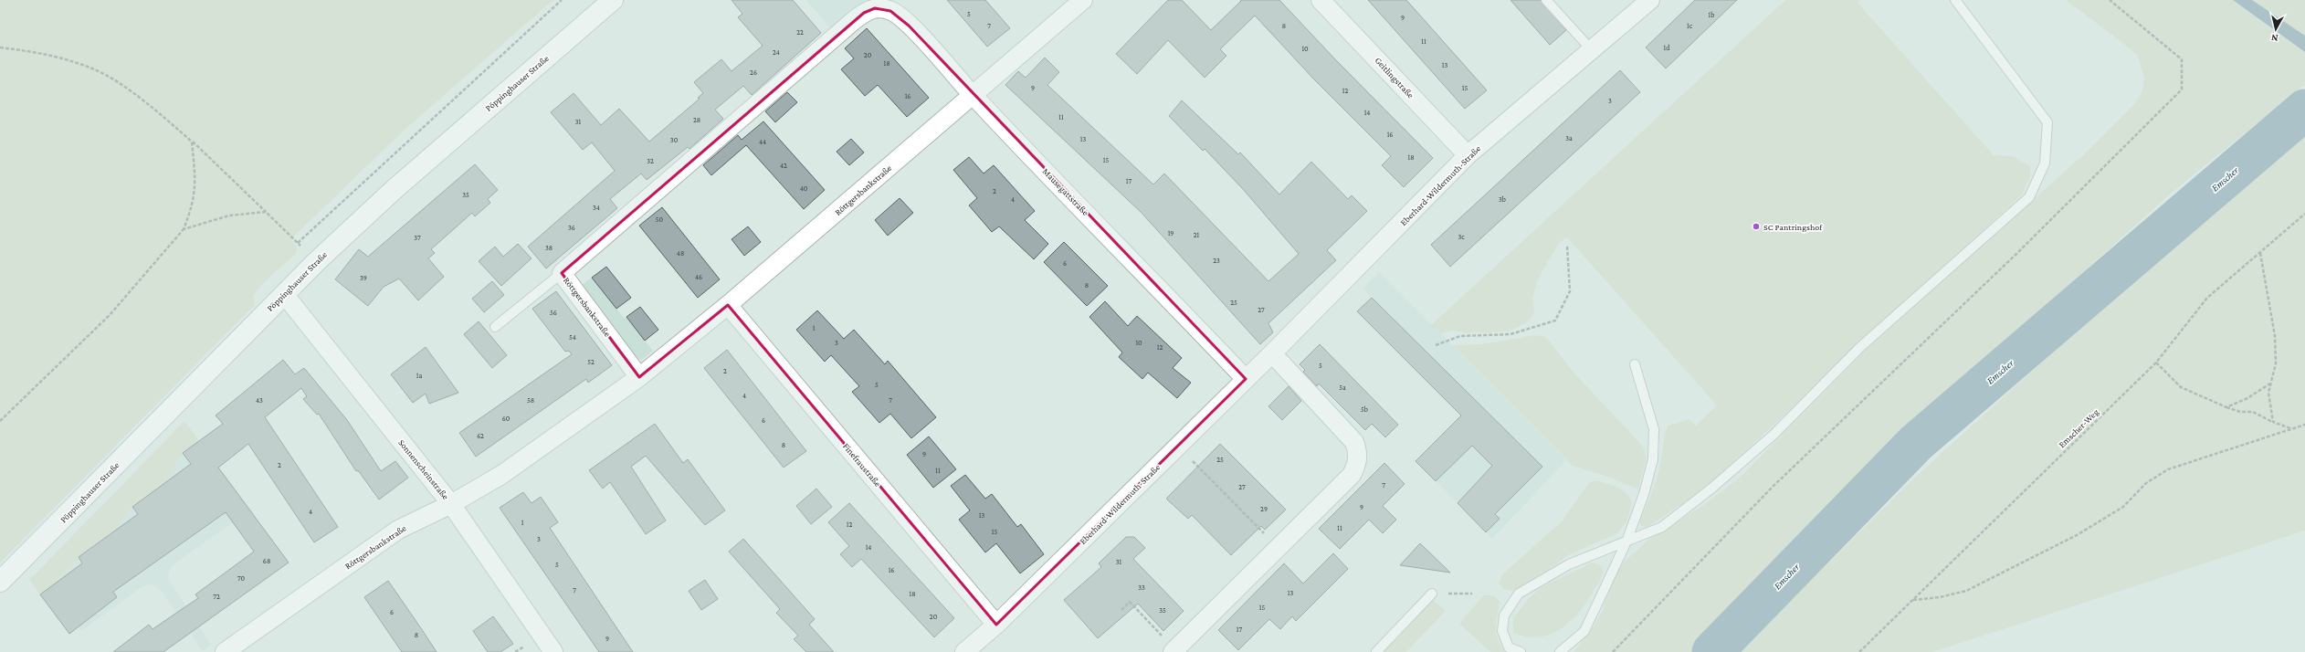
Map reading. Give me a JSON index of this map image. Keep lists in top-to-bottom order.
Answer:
{
  "streets": {
    "main road": ["Pöppinghauser Straße"],
    "street": [
      "Geitlingstraße",
      "Eberhard-Wildermuth-Straße",
      "Röttgersbankstraße",
      "Mausegattstraße",
      "Finefraustraße",
      "Sonnenscheinstraße"
    ],
    "path": ["Emscher-Weg"]
  },
  "crossings": [
    ["Geitlingstraße", "Eberhard-Wildermuth-Straße"],
    ["Pöppinghauser Straße", "Sonnenscheinstraße"],
    ["Eberhard-Wildermuth-Straße", "Mausegattstraße"],
    ["Eberhard-Wildermuth-Straße", "Finefraustraße"],
    ["Röttgersbankstraße", "Mausegattstraße"],
    ["Röttgersbankstraße", "Finefraustraße"],
    ["Röttgersbankstraße", "Sonnenscheinstraße"]
  ],
  "water": ["Emscher"],
  "places": ["SC Pantringshof"],
  "house_numbers": [
    "5",
    "1b",
    "9",
    "7",
    "8",
    "1c",
    "22",
    "11",
    "1d",
    "10",
    "24",
    "20",
    "18",
    "13",
    "26",
    "9",
    "15",
    "12",
    "16",
    "3",
    "14",
    "11",
    "28",
    "31",
    "16",
    "3a",
    "13",
    "30",
    "44",
    "18",
    "15",
    "32",
    "42",
    "17",
    "40",
    "2",
    "35",
    "4",
    "3b",
    "34",
    "50",
    "36",
    "19",
    "21",
    "3c",
    "37",
    "38",
    "48",
    "23",
    "6",
    "46",
    "39",
    "8",
    "25",
    "27",
    "56",
    "1",
    "54",
    "3",
    "10",
    "12",
    "52",
    "5",
    "2",
    "1a",
    "5",
    "5a",
    "4",
    "43",
    "58",
    "7",
    "5b",
    "60",
    "6",
    "62",
    "8",
    "9",
    "25",
    "2",
    "11",
    "7",
    "27",
    "9",
    "29",
    "4",
    "13",
    "1",
    "12",
    "11",
    "15",
    "3",
    "14",
    "68",
    "31",
    "5",
    "16",
    "70",
    "33",
    "7",
    "13",
    "18",
    "72",
    "15",
    "35",
    "6",
    "20",
    "17",
    "8",
    "9"
  ],
  "north": "bottom"
}
